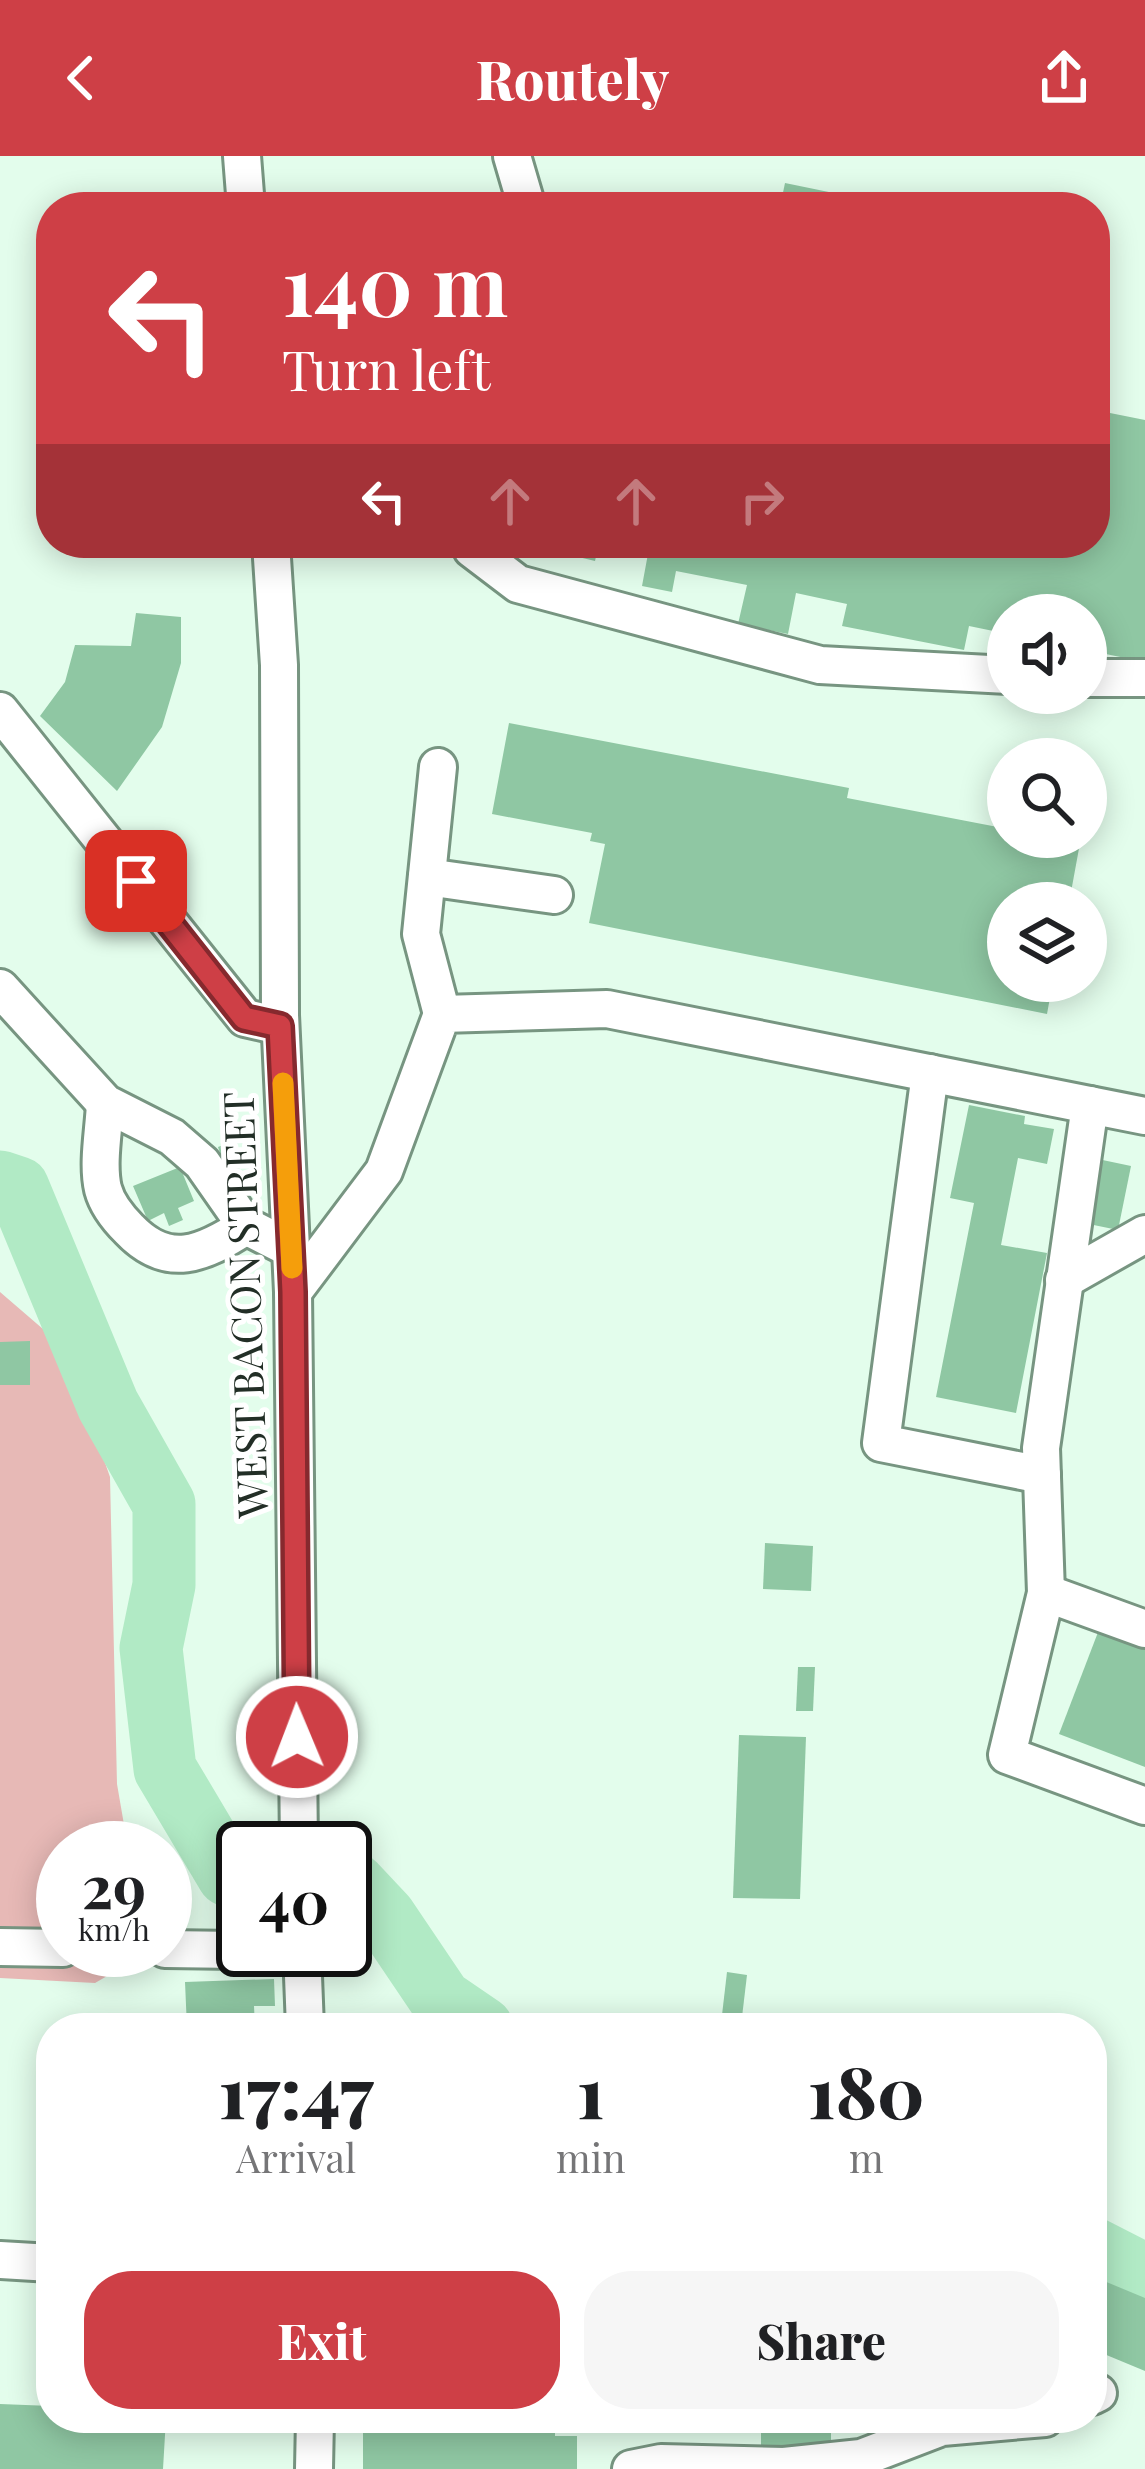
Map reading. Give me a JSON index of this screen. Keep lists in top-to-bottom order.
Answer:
{
  "streets": {
    "street": ["WEST BACON STREET"]
  },
  "page": {
    "header": "Routely",
    "turn": ["140 m", "Turn left"],
    "speed": "29 km/h",
    "limit": "40",
    "eta": [
      "17:47",
      "Arrival",
      "1",
      "min",
      "180",
      "m"
    ],
    "buttons": ["Exit", "Share"]
  }
}
